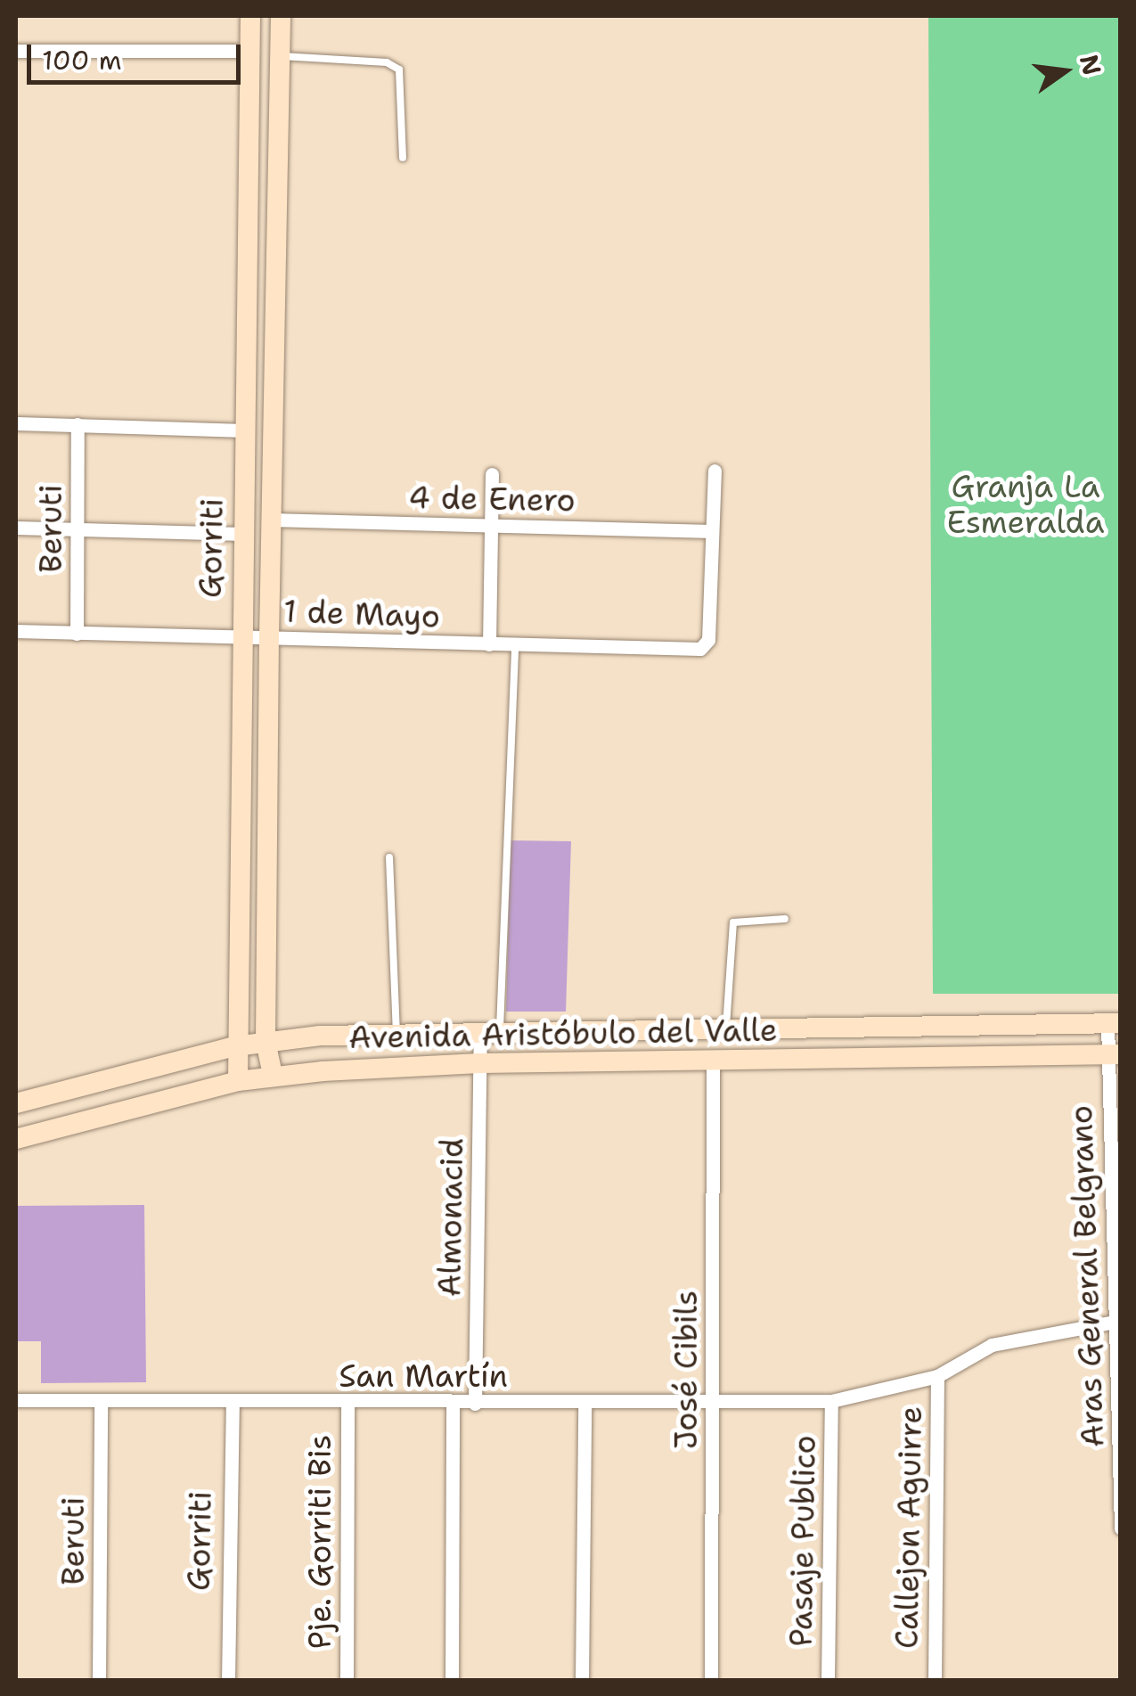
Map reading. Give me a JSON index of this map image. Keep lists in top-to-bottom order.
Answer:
{
  "streets": {
    "main road": ["Gorriti", "Avenida Aristóbulo del Valle"],
    "street": [
      "4 de Enero",
      "Beruti",
      "1 de Mayo",
      "Almonacid",
      "Aras General Belgrano",
      "José Cibils",
      "San Martín",
      "Callejon Aguirre",
      "Pasaje Publico",
      "Pje. Gorriti Bis"
    ]
  },
  "crossings": [
    ["4 de Enero", "Gorriti"],
    ["4 de Enero", "1 de Mayo"],
    ["Beruti", "1 de Mayo"],
    ["Beruti", "San Martín"],
    ["Gorriti", "1 de Mayo"],
    ["Gorriti", "Avenida Aristóbulo del Valle"],
    ["Gorriti", "San Martín"],
    ["Avenida Aristóbulo del Valle", "Almonacid"],
    ["Avenida Aristóbulo del Valle", "Aras General Belgrano"],
    ["Avenida Aristóbulo del Valle", "José Cibils"],
    ["Almonacid", "San Martín"],
    ["Aras General Belgrano", "San Martín"],
    ["José Cibils", "San Martín"],
    ["San Martín", "Callejon Aguirre"],
    ["San Martín", "Pasaje Publico"],
    ["San Martín", "Pje. Gorriti Bis"]
  ],
  "parks": ["Granja La Esmeralda"],
  "scale_bar": "100 m",
  "north": "right"
}
